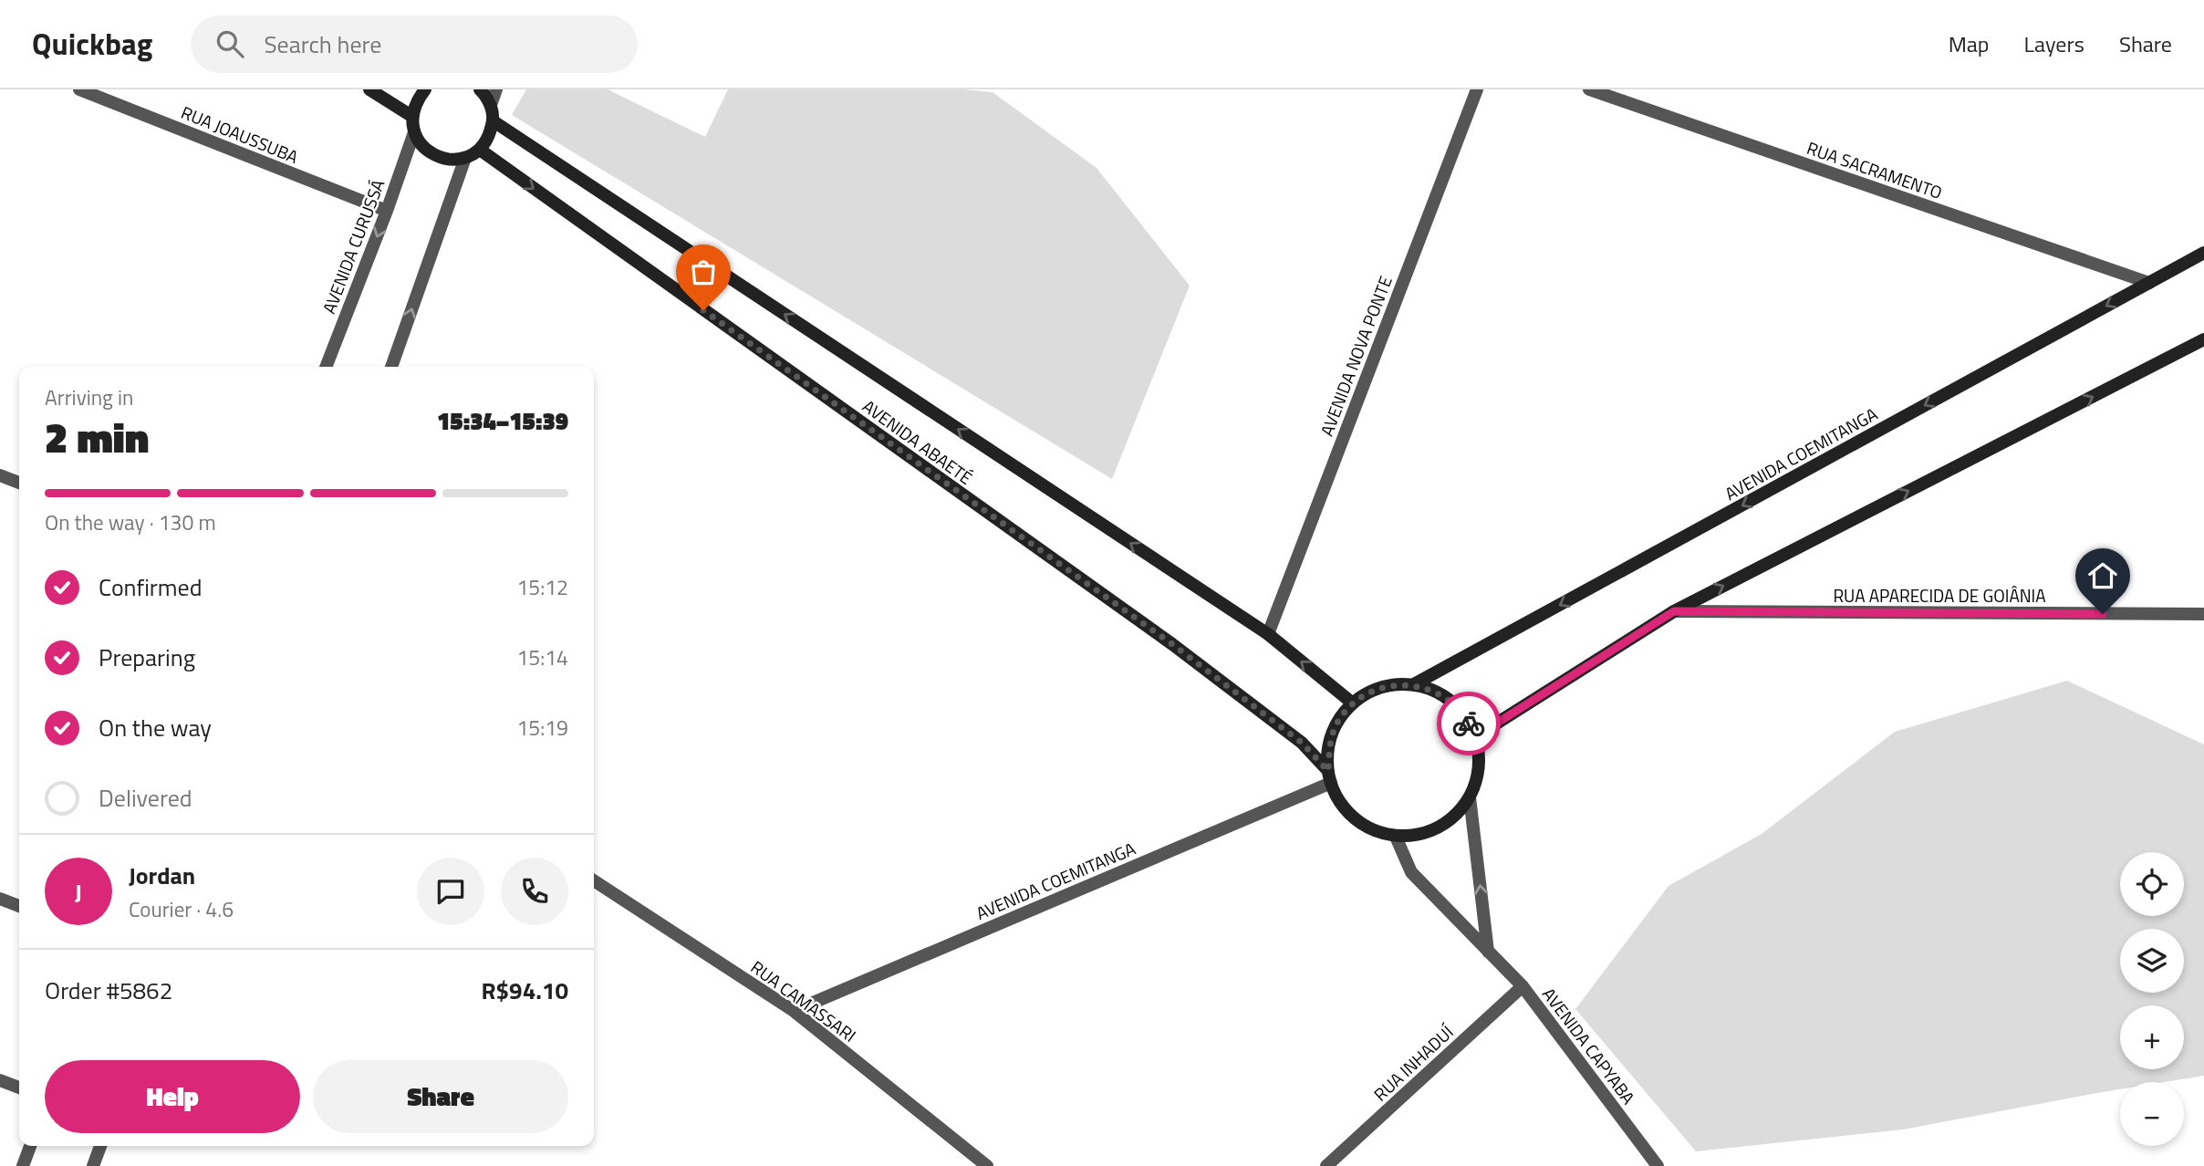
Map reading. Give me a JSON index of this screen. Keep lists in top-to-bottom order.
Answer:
{
  "streets": {
    "street": [
      "RUA JOAUSSUBA",
      "RUA SACRAMENTO",
      "AVENIDA CURUSSÁ",
      "AVENIDA NOVA PONTE",
      "AVENIDA ABAETÉ",
      "AVENIDA COEMITANGA",
      "RUA APARECIDA DE GOIÂNIA",
      "RUA CAMASSARI",
      "AVENIDA CAPYABA",
      "RUA INHADUÍ"
    ]
  },
  "crossings": [
    ["RUA JOAUSSUBA", "AVENIDA CURUSSÁ"],
    ["RUA SACRAMENTO", "AVENIDA COEMITANGA"],
    ["AVENIDA NOVA PONTE", "AVENIDA ABAETÉ"],
    ["AVENIDA ABAETÉ", "AVENIDA COEMITANGA"],
    ["AVENIDA ABAETÉ", "AVENIDA CAPYABA"],
    ["AVENIDA COEMITANGA", "RUA CAMASSARI"],
    ["AVENIDA COEMITANGA", "AVENIDA CAPYABA"],
    ["AVENIDA CAPYABA", "RUA INHADUÍ"]
  ],
  "page": {
    "header": "Quickbag",
    "search": "Search here",
    "nav": ["Map", "Layers", "Share"],
    "heading": ["2 min", "Arriving in", "15:34–15:39"],
    "panel": [
      "Jordan",
      "Courier · 4.6",
      "Order #5862",
      "R$94.10"
    ],
    "bar": "On the way · 130 m",
    "list": [
      ["Confirmed", "15:12"],
      ["Preparing", "15:14"],
      ["On the way", "15:19"],
      "Delivered"
    ],
    "map_buttons": ["+", "−"],
    "round": "J",
    "buttons": ["Help", "Share"]
  }
}
